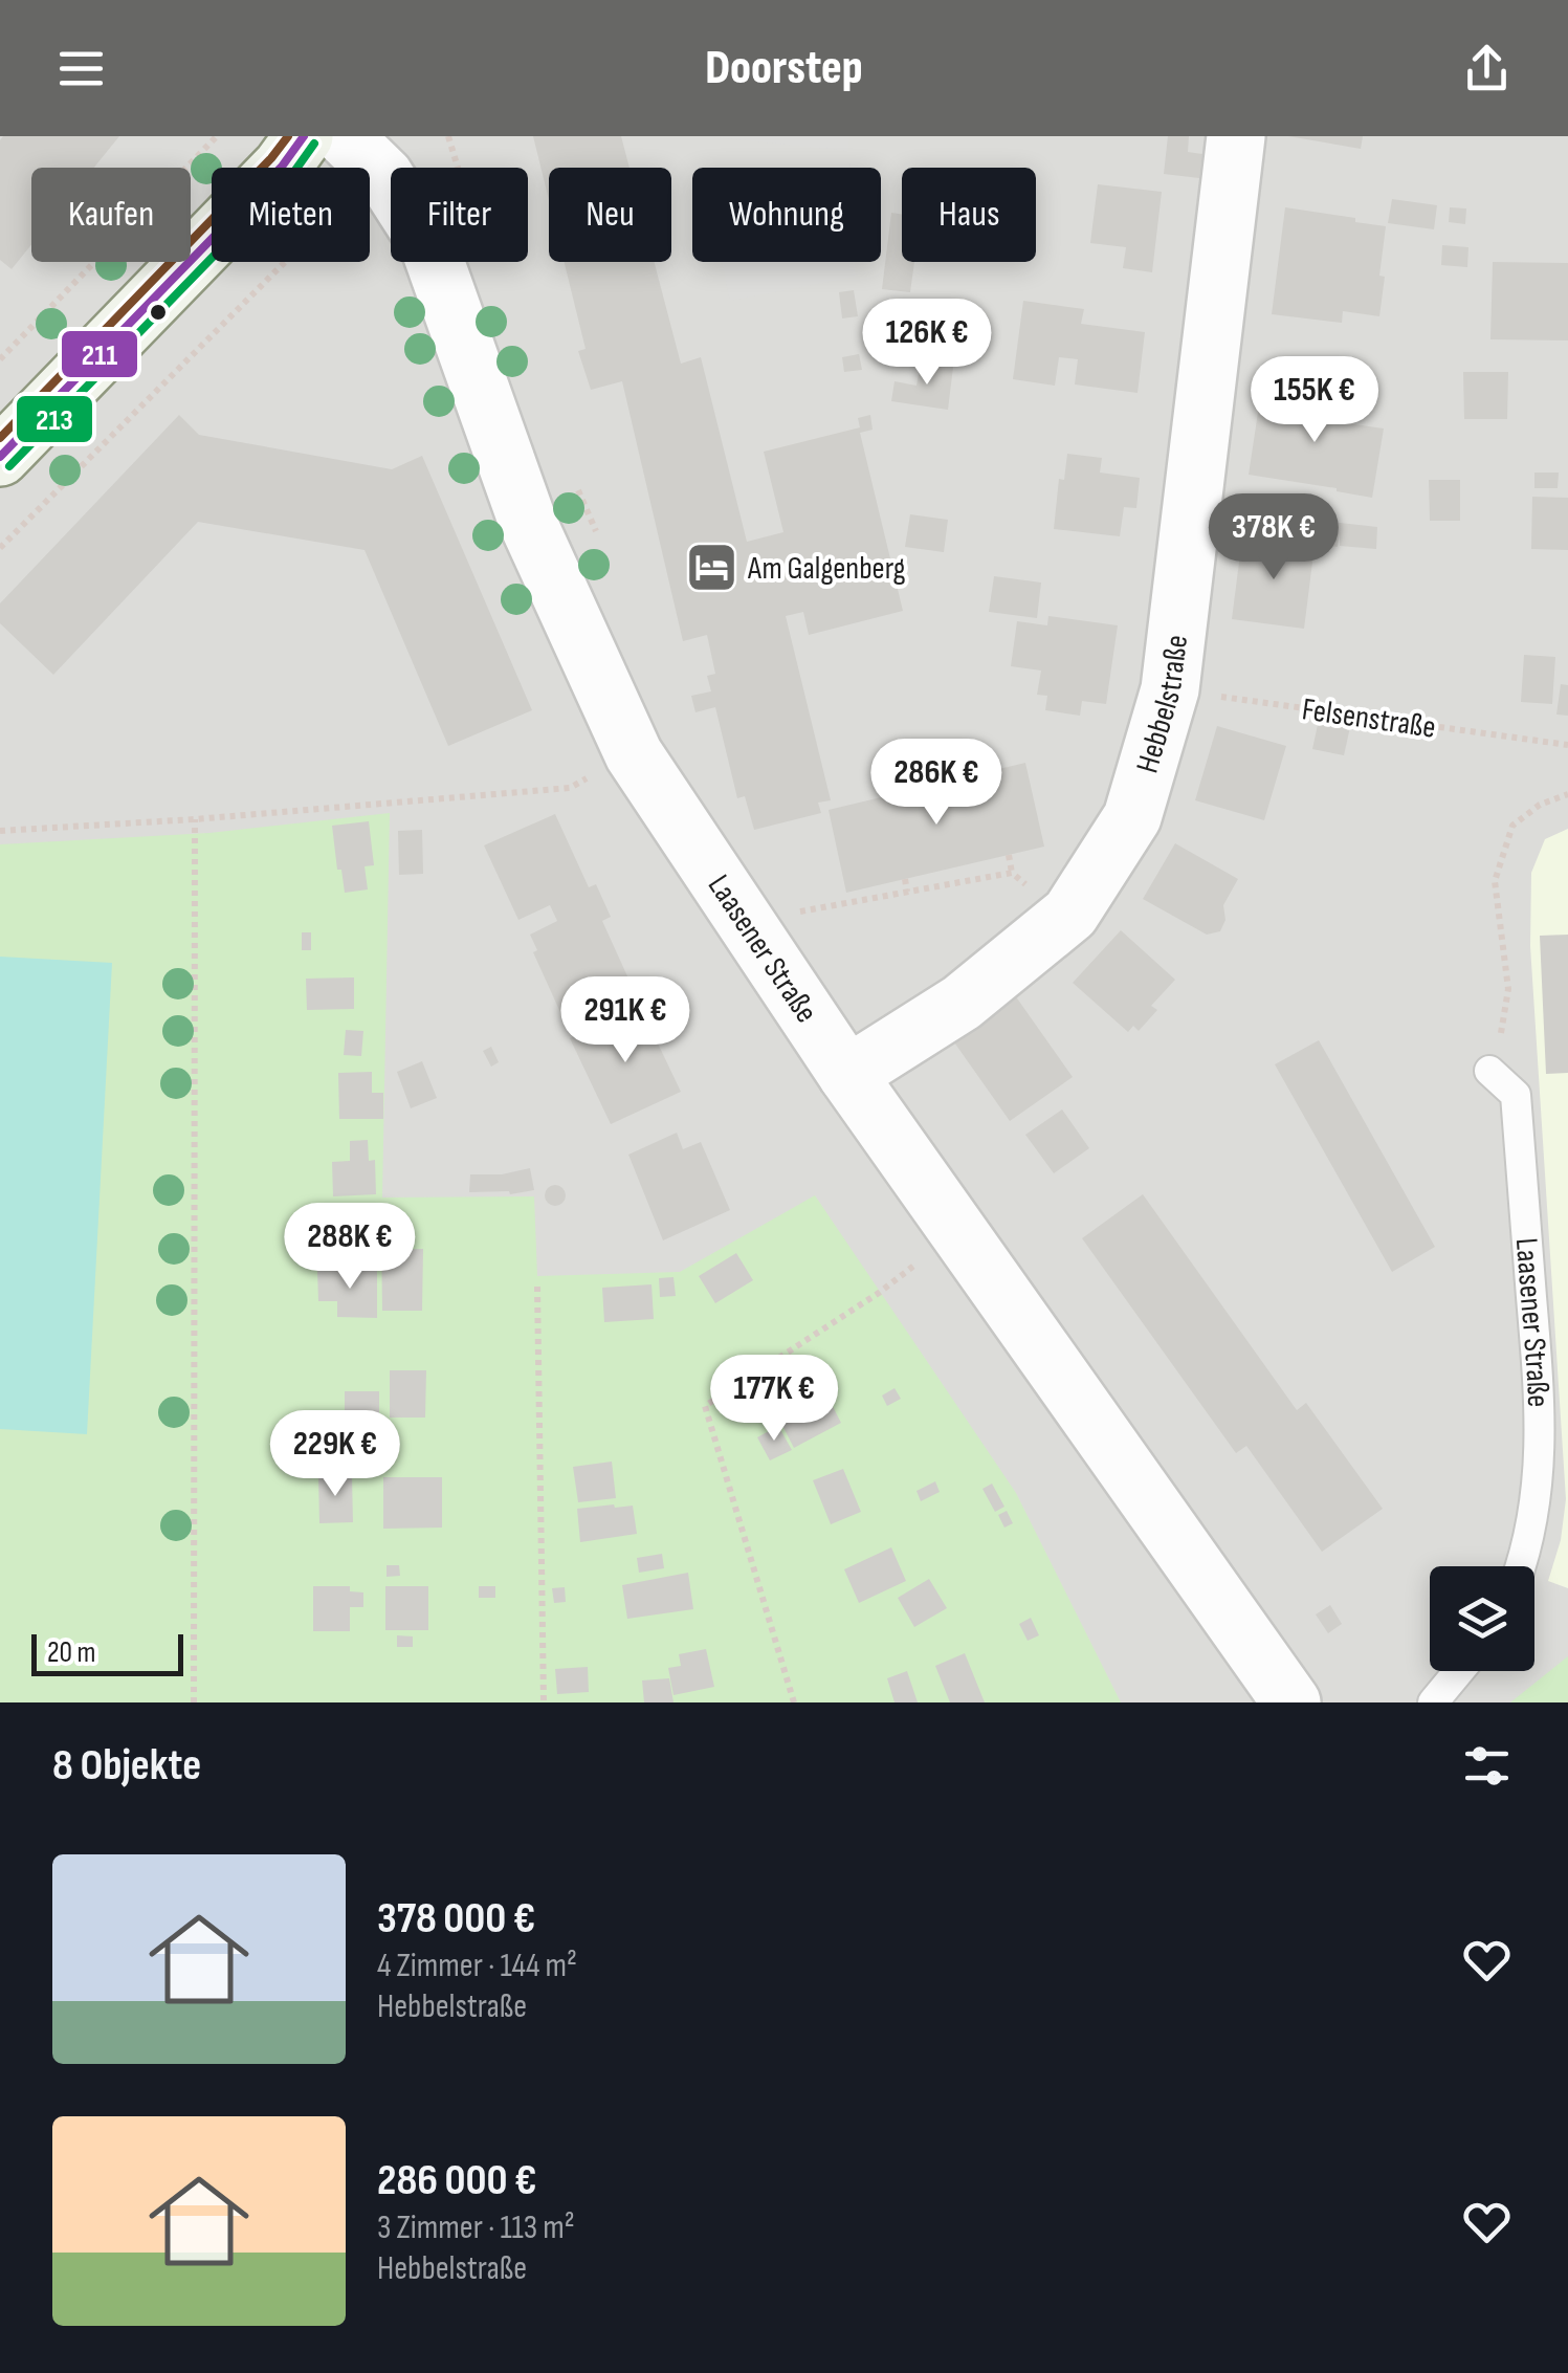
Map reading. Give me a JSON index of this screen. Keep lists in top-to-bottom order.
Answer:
{
  "streets": {
    "street": ["Hebbelstraße", "Laasener Straße"],
    "path": ["Felsenstraße"]
  },
  "crossings": [
    ["Hebbelstraße", "Felsenstraße"],
    ["Hebbelstraße", "Laasener Straße"]
  ],
  "places": {
    "hotel": ["Am Galgenberg"]
  },
  "lines": ["transit line 211", "transit line 213"],
  "scale_bar": "20 m",
  "page": {
    "header": "Doorstep",
    "chip": [
      "Kaufen",
      "Mieten",
      "Filter",
      "Neu",
      "Wohnung",
      "Haus"
    ],
    "price": [
      "126K €",
      "155K €",
      "378K €",
      "286K €",
      "291K €",
      "288K €",
      "177K €",
      "229K €"
    ],
    "scale": "20 m",
    "heading": "8 Objekte",
    "list": [
      {
        "name": "378 000 €",
        "note": "4 Zimmer · 144 m² · Hebbelstraße"
      },
      {
        "name": "286 000 €",
        "note": "3 Zimmer · 113 m² · Hebbelstraße"
      }
    ]
  }
}
